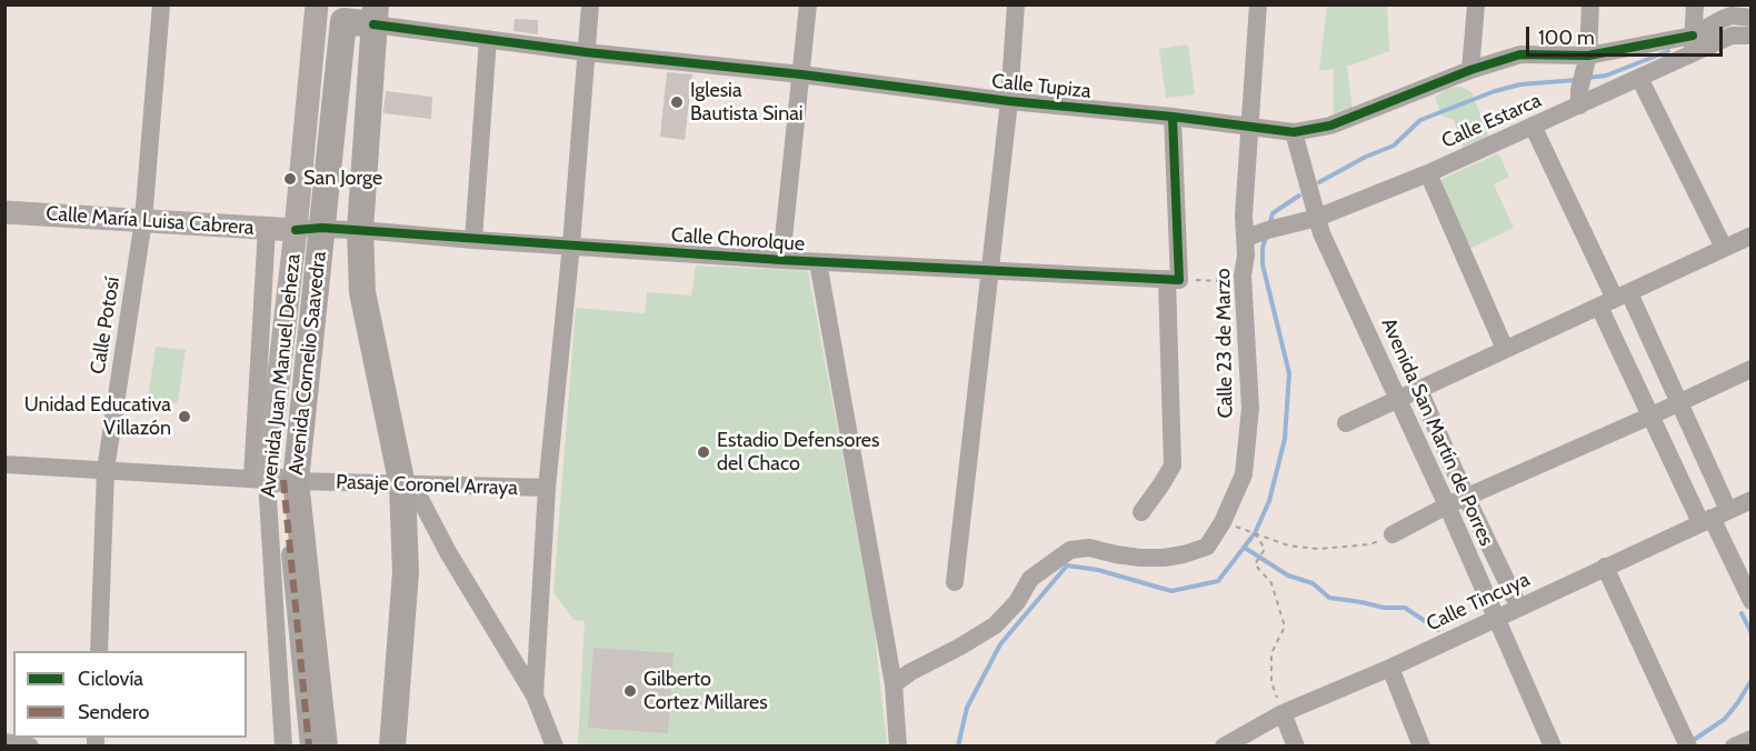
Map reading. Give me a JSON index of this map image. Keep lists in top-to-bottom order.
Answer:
{
  "streets": {
    "highway": ["Calle Tupiza", "Avenida Cornelio Saavedra"],
    "main road": ["Calle María Luisa Cabrera", "Avenida Juan Manuel Deheza"],
    "street": [
      "Calle Estarca",
      "Calle Chorolque",
      "Calle Potosí",
      "Calle 23 de Marzo",
      "Avenida San Martín de Porres",
      "Pasaje Coronel Arraya",
      "Calle Tincuya"
    ]
  },
  "crossings": [
    ["Calle Tupiza", "Calle Estarca"],
    ["Calle Tupiza", "Calle 23 de Marzo"],
    ["Calle Tupiza", "Avenida Cornelio Saavedra"],
    ["Calle Tupiza", "Avenida San Martín de Porres"],
    ["Calle Estarca", "Calle 23 de Marzo"],
    ["Calle Estarca", "Avenida San Martín de Porres"],
    ["Calle María Luisa Cabrera", "Calle Chorolque"],
    ["Calle María Luisa Cabrera", "Calle Potosí"],
    ["Calle María Luisa Cabrera", "Avenida Cornelio Saavedra"],
    ["Calle María Luisa Cabrera", "Avenida Juan Manuel Deheza"],
    ["Calle Chorolque", "Avenida Cornelio Saavedra"],
    ["Calle Chorolque", "Avenida Juan Manuel Deheza"],
    ["Calle Potosí", "Pasaje Coronel Arraya"],
    ["Avenida Cornelio Saavedra", "Avenida Juan Manuel Deheza"],
    ["Avenida Cornelio Saavedra", "Pasaje Coronel Arraya"],
    ["Avenida Juan Manuel Deheza", "Pasaje Coronel Arraya"],
    ["Avenida San Martín de Porres", "Calle Tincuya"]
  ],
  "places": [
    "Iglesia Bautista Sinai",
    "San Jorge",
    "Unidad Educativa Villazón",
    "Estadio Defensores del Chaco",
    "Gilberto Cortez Millares"
  ],
  "legend": ["Ciclovía", "Sendero"],
  "scale_bar": "100 m"
}
